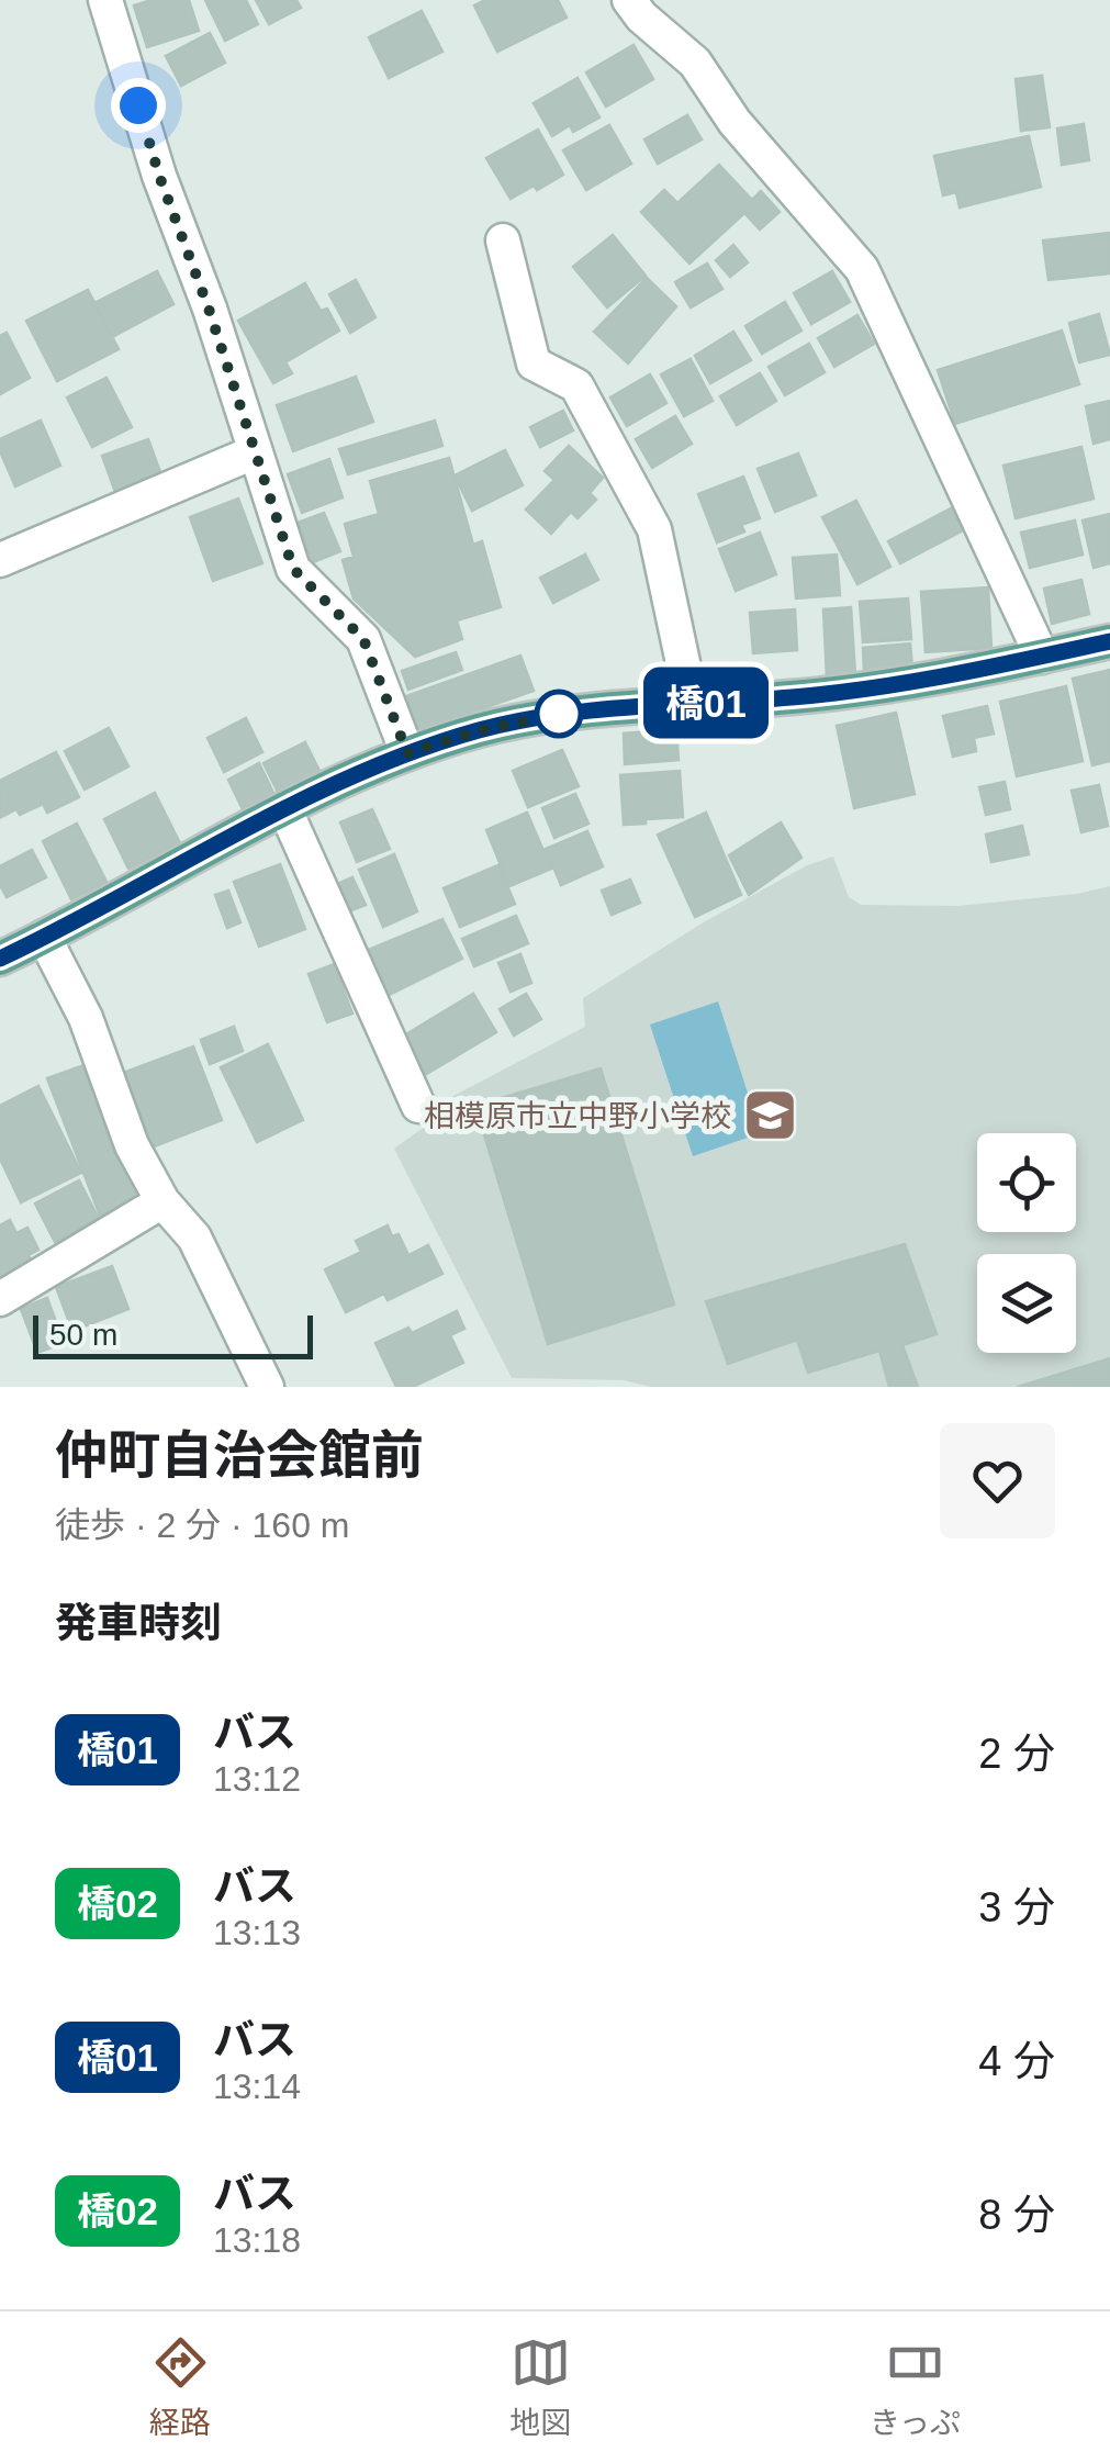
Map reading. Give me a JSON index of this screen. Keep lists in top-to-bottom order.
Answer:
{
  "places": {
    "school or university": ["相模原市立中野小学校"]
  },
  "lines": ["bus line 橋01"],
  "scale_bar": "50 m",
  "page": {
    "on_map": "橋01",
    "scale": "50 m",
    "heading": [
      ["仲町自治会館前", "徒歩 · 2 分 · 160 m"],
      "発車時刻"
    ],
    "list": [
      {
        "mark": "橋01",
        "name": "バス",
        "note": "13:12",
        "value": "2 分"
      },
      {
        "mark": "橋02",
        "name": "バス",
        "note": "13:13",
        "value": "3 分"
      },
      {
        "mark": "橋01",
        "name": "バス",
        "note": "13:14",
        "value": "4 分"
      },
      {
        "mark": "橋02",
        "name": "バス",
        "note": "13:18",
        "value": "8 分"
      }
    ],
    "tabs": ["経路", "地図", "きっぷ"]
  }
}
